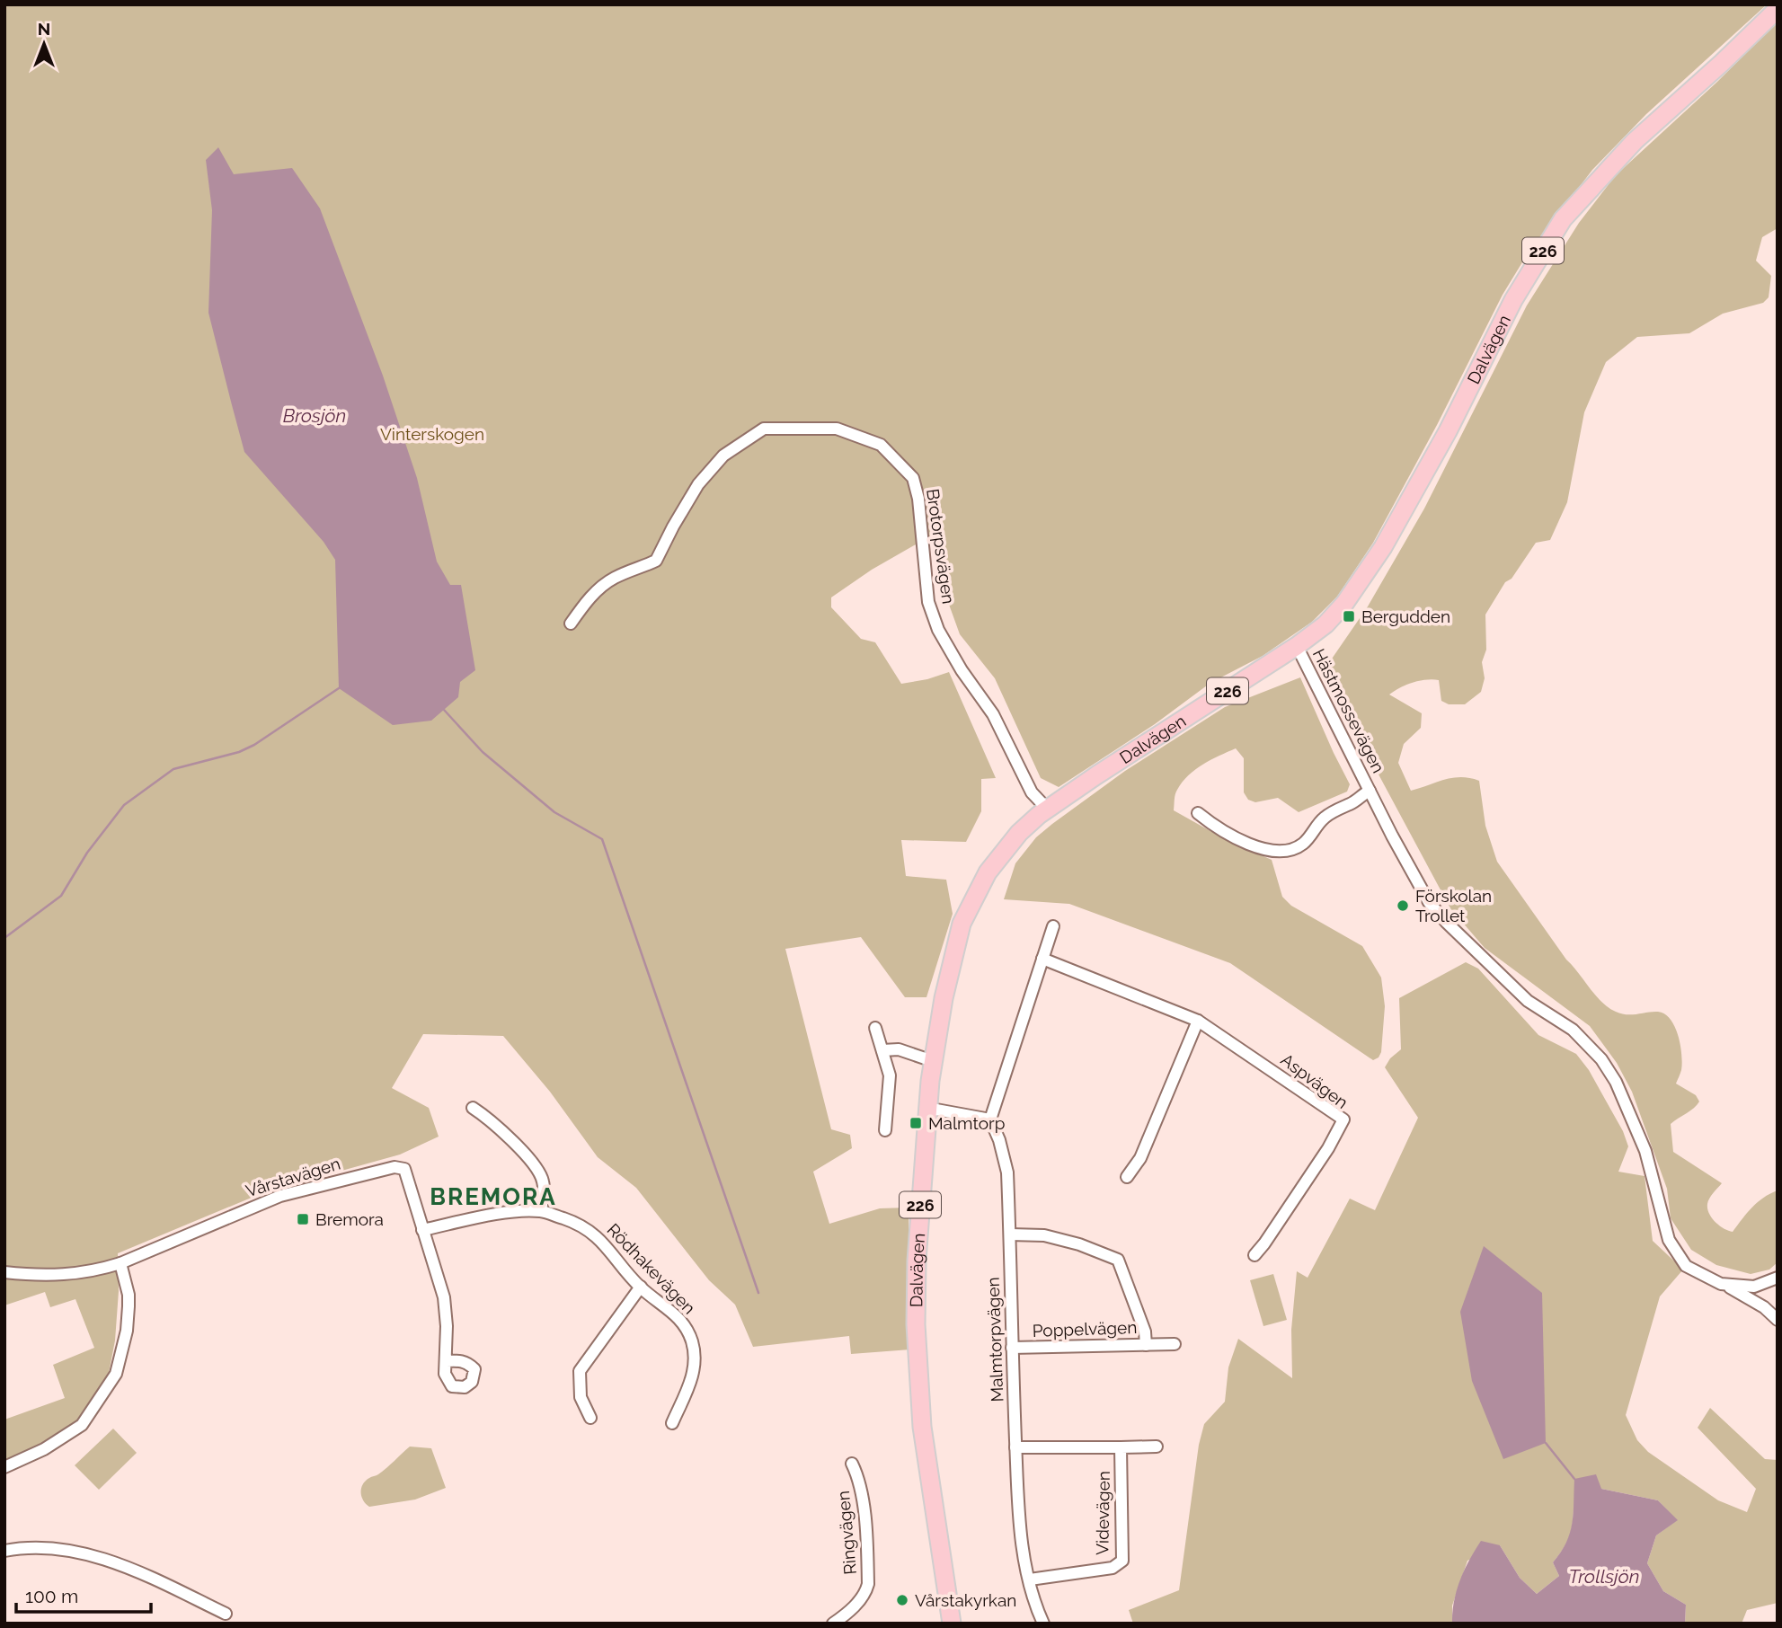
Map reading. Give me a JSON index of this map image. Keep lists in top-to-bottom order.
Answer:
{
  "streets": {
    "main road": ["226", "Dalvägen"],
    "street": [
      "Brotorpsvägen",
      "Hästmossevägen",
      "Aspvägen",
      "Vårstavägen",
      "Rödhakevägen",
      "Poppelvägen",
      "Malmtorpvägen",
      "Videvägen",
      "Ringvägen"
    ]
  },
  "crossings": [
    ["Dalvägen", "Brotorpsvägen"],
    ["Dalvägen", "Hästmossevägen"],
    ["Vårstavägen", "Rödhakevägen"],
    ["Poppelvägen", "Malmtorpvägen"],
    ["Malmtorpvägen", "Videvägen"]
  ],
  "districts": ["BREMORA"],
  "water": ["Brosjön", "Trollsjön"],
  "parks": ["Vinterskogen"],
  "places": {
    "transit": ["Bergudden", "Malmtorp", "Bremora"],
    "other": ["Förskolan Trollet", "Vårstakyrkan"]
  },
  "scale_bar": "100 m",
  "north": "top"
}
